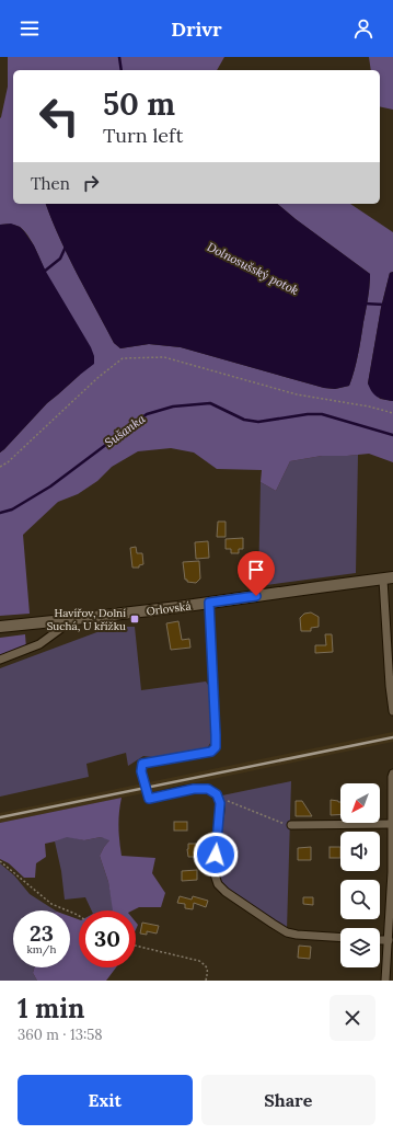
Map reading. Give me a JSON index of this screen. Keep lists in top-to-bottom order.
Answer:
{
  "streets": {
    "main road": ["Orlovská"]
  },
  "water": ["Dolnosušský potok", "Sušanka"],
  "places": {
    "transit": ["Havířov, Dolní Suchá, U křížku"]
  },
  "north": "bottom left",
  "page": {
    "header": "Drivr",
    "turn": ["50 m", "Turn left"],
    "then": "Then",
    "speed": "23 km/h",
    "limit": "30",
    "heading": ["1 min", "360 m · 13:58"],
    "buttons": ["Exit", "Share"]
  }
}
